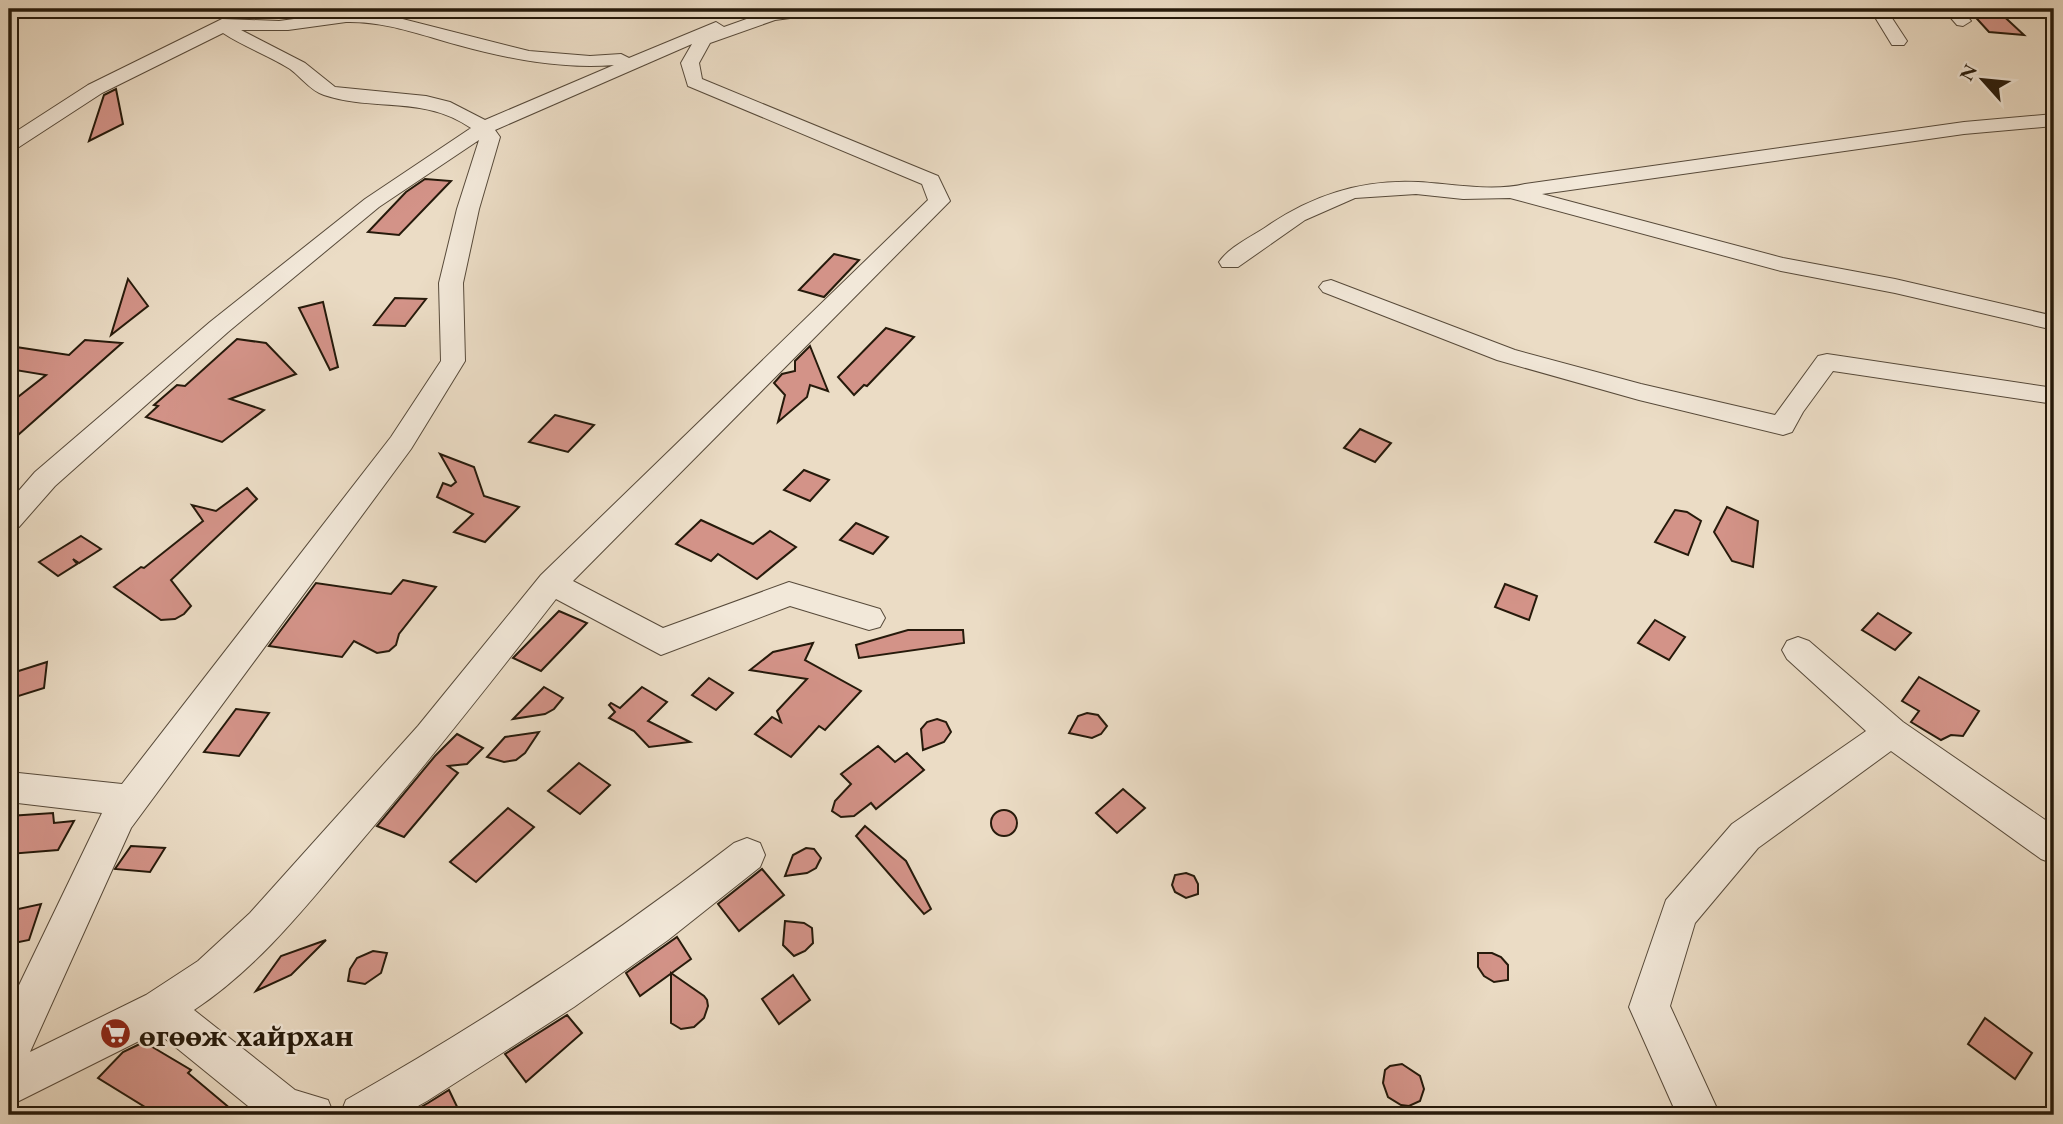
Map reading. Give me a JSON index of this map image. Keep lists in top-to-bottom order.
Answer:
{
  "places": {
    "supermarket": ["өгөөж хайрхан"]
  },
  "north": "top left"
}
